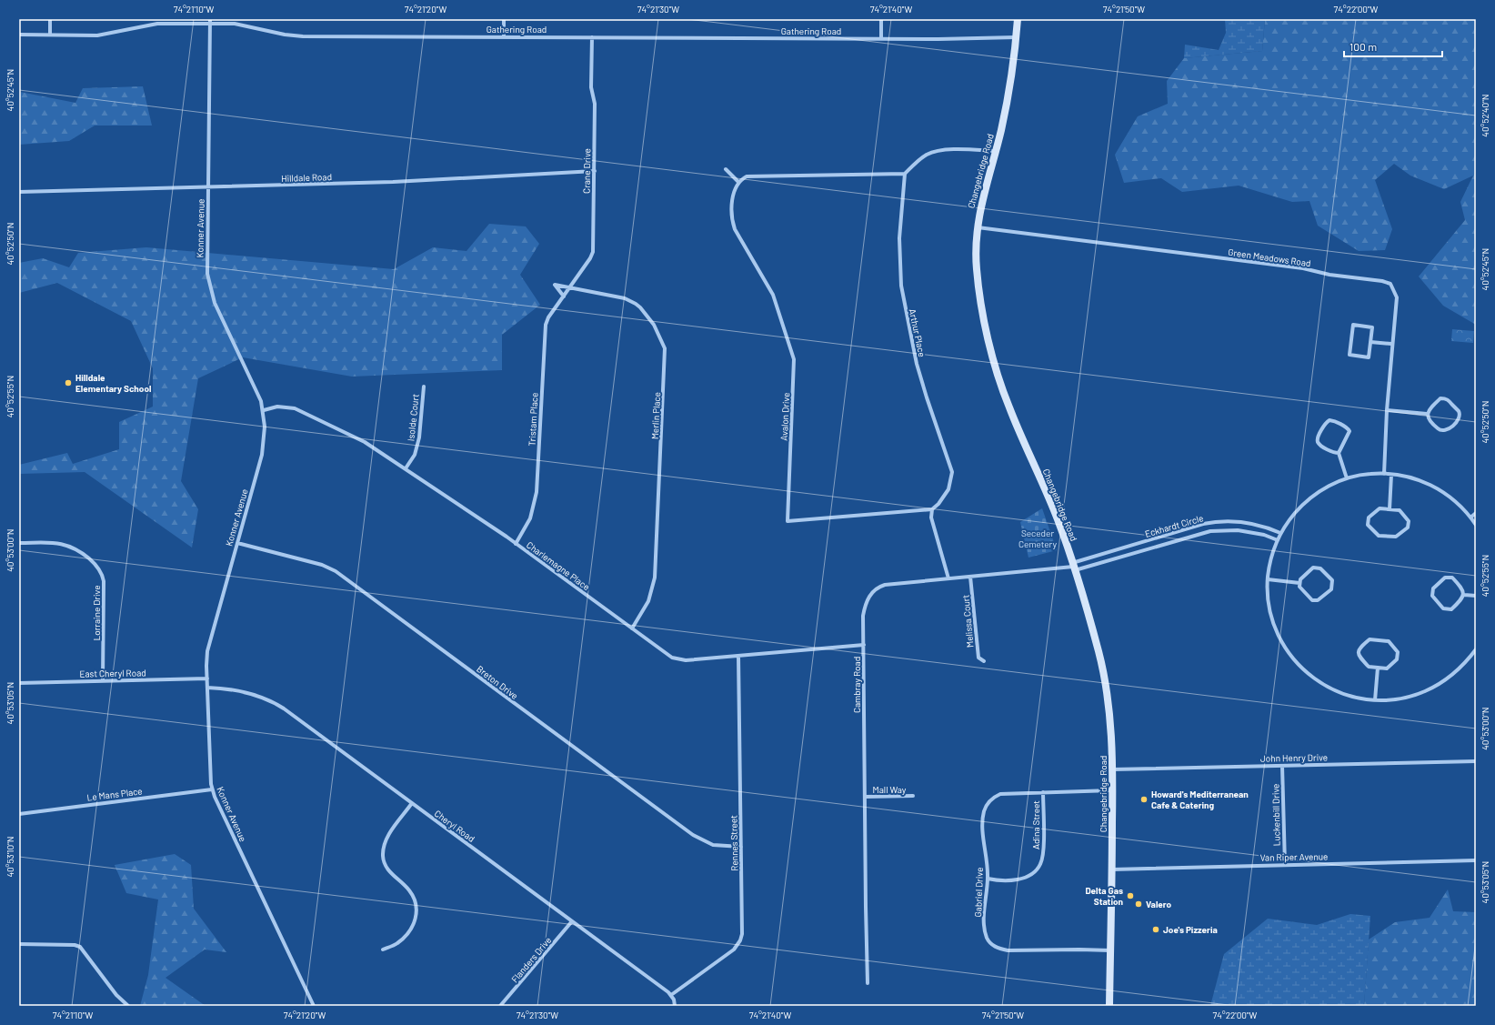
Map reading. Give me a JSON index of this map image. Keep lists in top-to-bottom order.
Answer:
{
  "streets": {
    "main road": ["Changebridge Road"],
    "street": [
      "Gathering Road",
      "Crane Drive",
      "Hilldale Road",
      "Konner Avenue",
      "Green Meadows Road",
      "Arthur Place",
      "Merlin Place",
      "Avalon Drive",
      "Isolde Court",
      "Tristam Place",
      "Eckhardt Circle",
      "Charlemagne Place",
      "Lorraine Drive",
      "Melissa Court",
      "East Cheryl Road",
      "Breton Drive",
      "Cambray Road",
      "John Henry Drive",
      "Mall Way",
      "Le Mans Place",
      "Luckenbill Drive",
      "Adina Street",
      "Cheryl Road",
      "Rennes Street",
      "Van Riper Avenue",
      "Gabriel Drive",
      "Flanders Drive"
    ]
  },
  "crossings": [
    ["Gathering Road", "Crane Drive"],
    ["Gathering Road", "Changebridge Road"],
    ["Gathering Road", "Konner Avenue"],
    ["Crane Drive", "Hilldale Road"],
    ["Crane Drive", "Merlin Place"],
    ["Crane Drive", "Tristam Place"],
    ["Changebridge Road", "Green Meadows Road"],
    ["Changebridge Road", "Eckhardt Circle"],
    ["Changebridge Road", "Cambray Road"],
    ["Changebridge Road", "John Henry Drive"],
    ["Changebridge Road", "Van Riper Avenue"],
    ["Changebridge Road", "Gabriel Drive"],
    ["Hilldale Road", "Konner Avenue"],
    ["Konner Avenue", "Charlemagne Place"],
    ["Konner Avenue", "East Cheryl Road"],
    ["Konner Avenue", "Breton Drive"],
    ["Konner Avenue", "Le Mans Place"],
    ["Konner Avenue", "Cheryl Road"],
    ["Arthur Place", "Avalon Drive"],
    ["Merlin Place", "Tristam Place"],
    ["Merlin Place", "Charlemagne Place"],
    ["Isolde Court", "Charlemagne Place"],
    ["Tristam Place", "Charlemagne Place"],
    ["Eckhardt Circle", "Cambray Road"],
    ["Charlemagne Place", "Cambray Road"],
    ["Charlemagne Place", "Rennes Street"],
    ["Lorraine Drive", "East Cheryl Road"],
    ["Melissa Court", "Cambray Road"],
    ["Breton Drive", "Rennes Street"],
    ["Cambray Road", "Mall Way"],
    ["John Henry Drive", "Luckenbill Drive"],
    ["Luckenbill Drive", "Van Riper Avenue"],
    ["Adina Street", "Gabriel Drive"],
    ["Cheryl Road", "Rennes Street"],
    ["Cheryl Road", "Flanders Drive"]
  ],
  "parks": ["Seceder Cemetery"],
  "places": [
    "Hilldale Elementary School",
    "Howard's Mediterranean Cafe & Catering",
    "Delta Gas Station",
    "Valero",
    "Joe's Pizzeria"
  ],
  "scale_bar": "100 m",
  "coordinates": [
    "74°21'10\"W",
    "74°21'20\"W",
    "74°21'30\"W",
    "74°21'40\"W",
    "74°21'50\"W",
    "74°22'00\"W",
    "40°52'45\"N",
    "40°52'40\"N",
    "40°52'50\"N",
    "40°52'55\"N",
    "40°53'00\"N",
    "40°53'05\"N",
    "40°53'10\"N"
  ]
}
